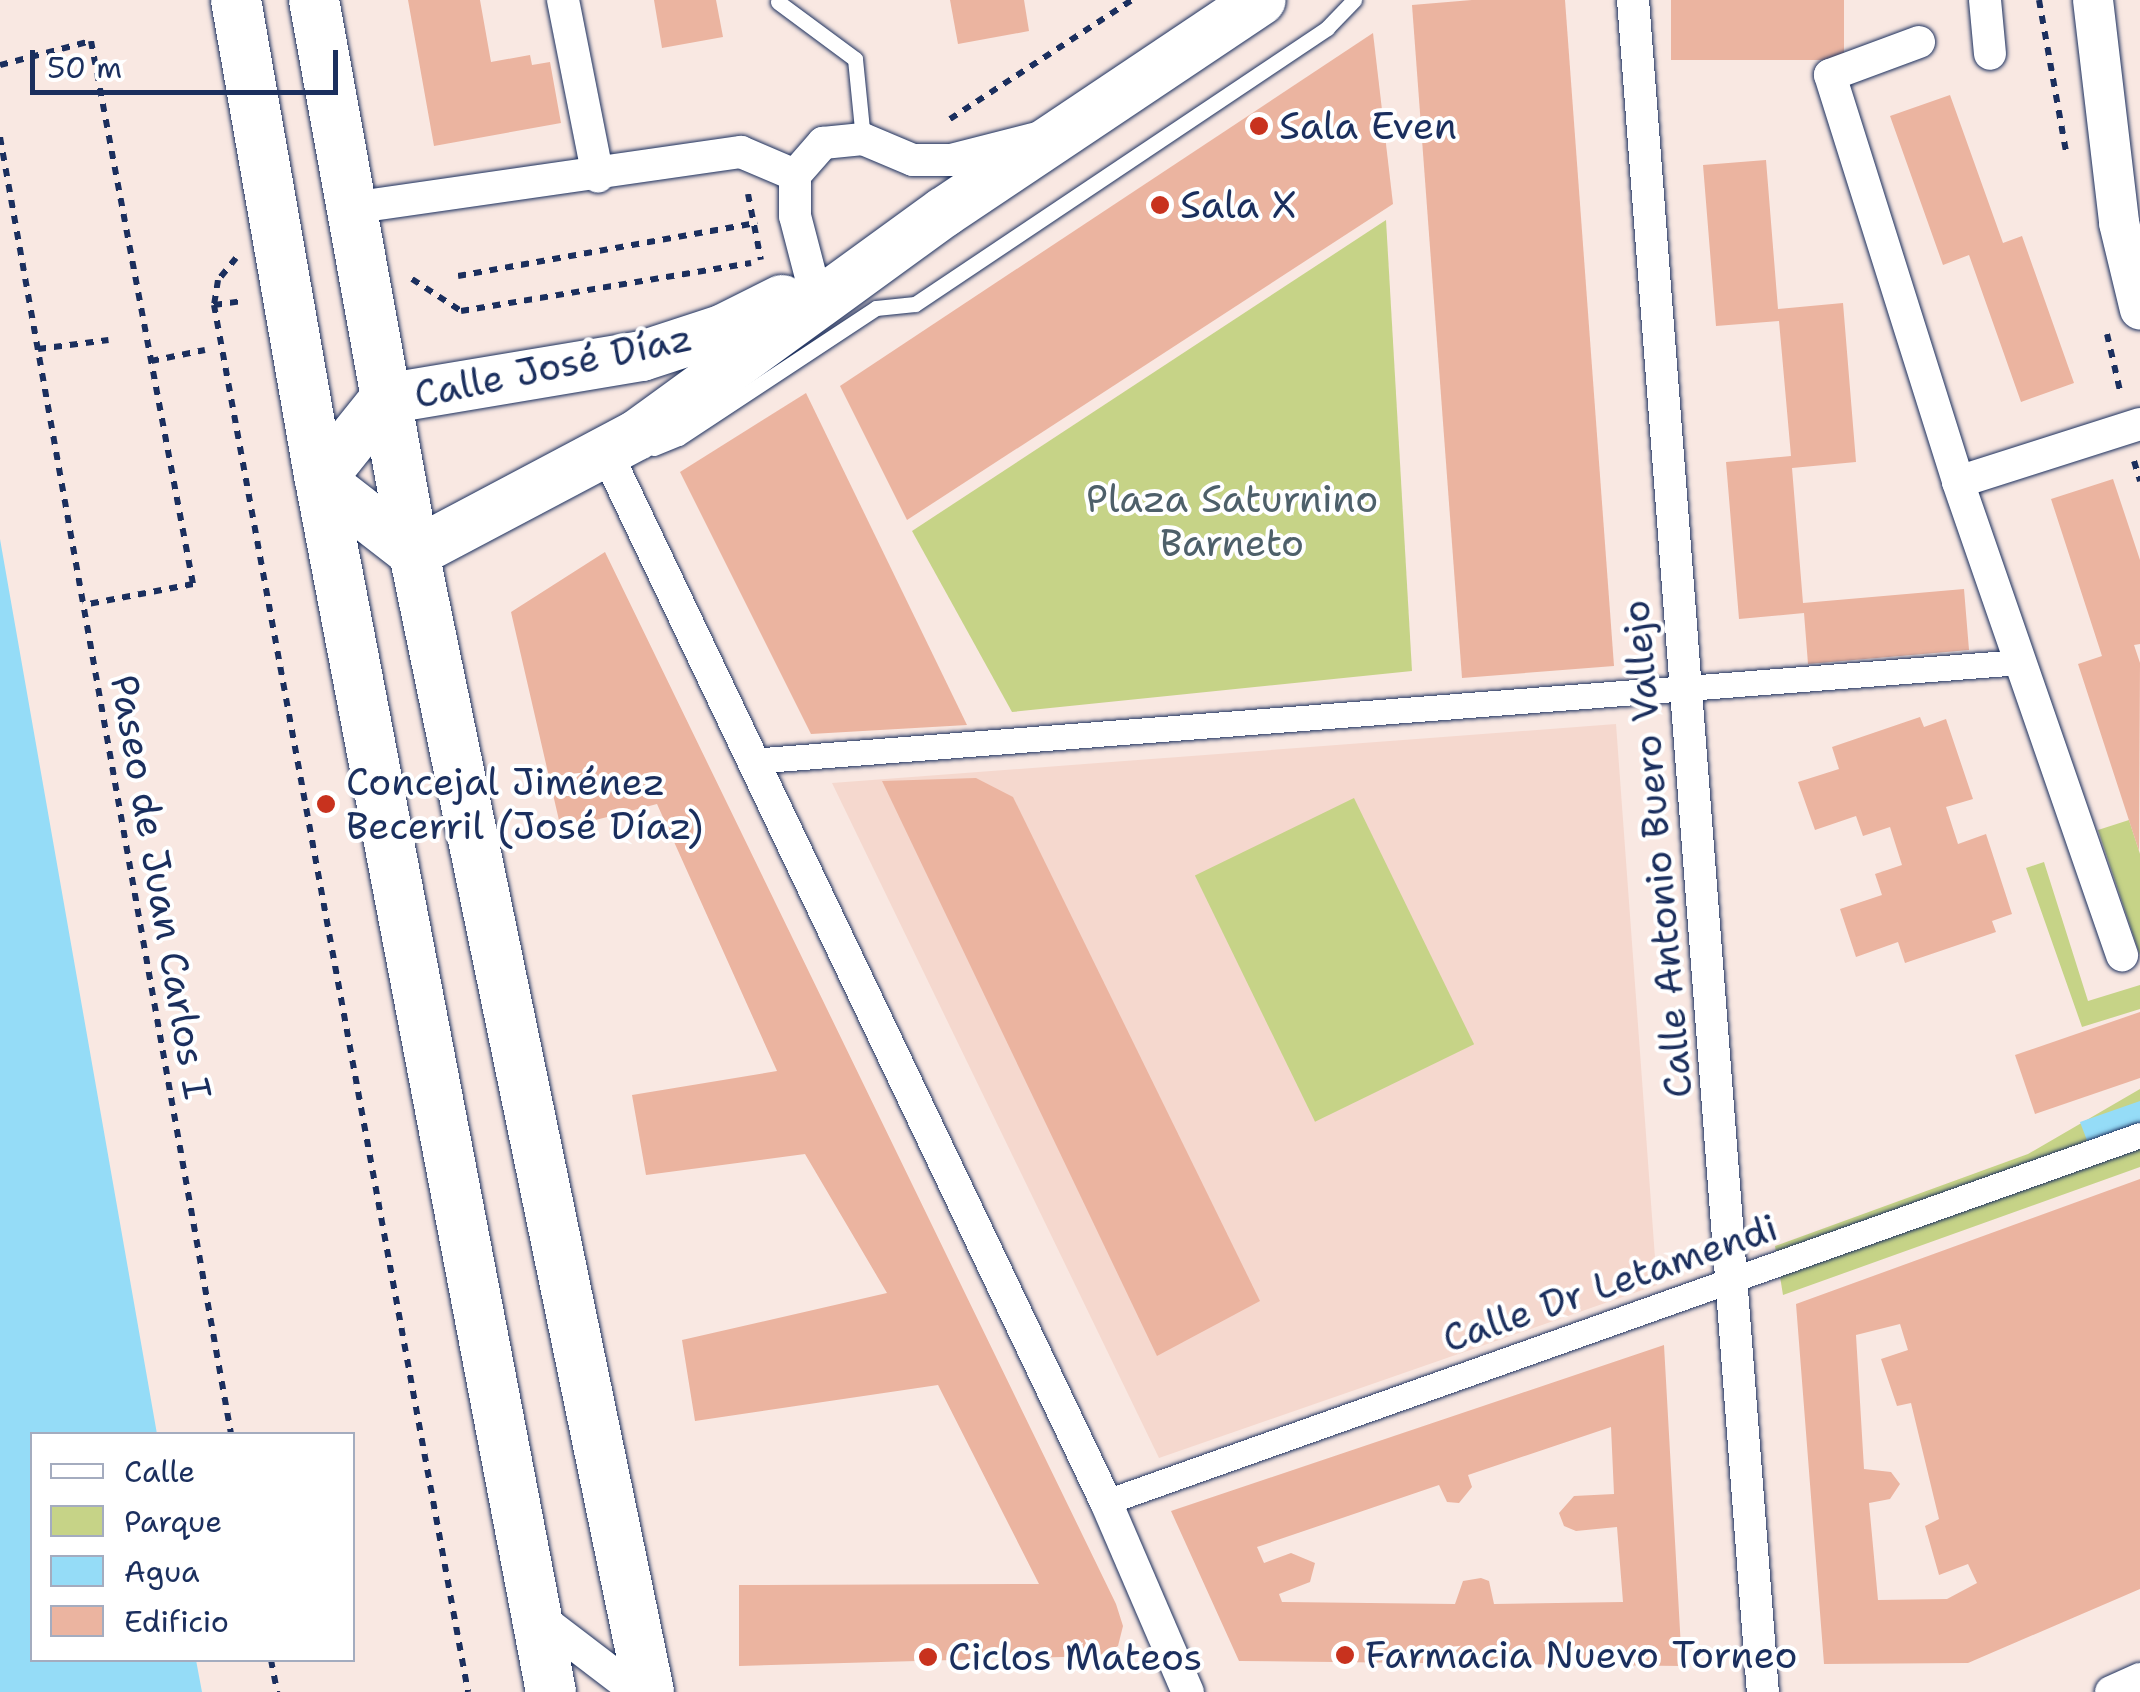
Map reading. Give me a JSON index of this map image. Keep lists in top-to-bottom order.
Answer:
{
  "streets": {
    "main road": ["Calle José Díaz"],
    "street": ["Calle Antonio Buero Vallejo", "Calle Dr Letamendi"],
    "path": ["Paseo de Juan Carlos I"]
  },
  "crossings": [
    ["Calle Antonio Buero Vallejo", "Calle Dr Letamendi"]
  ],
  "parks": ["Plaza Saturnino Barneto"],
  "places": [
    "Sala Even",
    "Sala X",
    "Concejal Jiménez Becerril (José Díaz)",
    "Farmacia Nuevo Torneo",
    "Ciclos Mateos"
  ],
  "legend": [
    "Calle",
    "Parque",
    "Agua",
    "Edificio"
  ],
  "scale_bar": "50 m"
}
